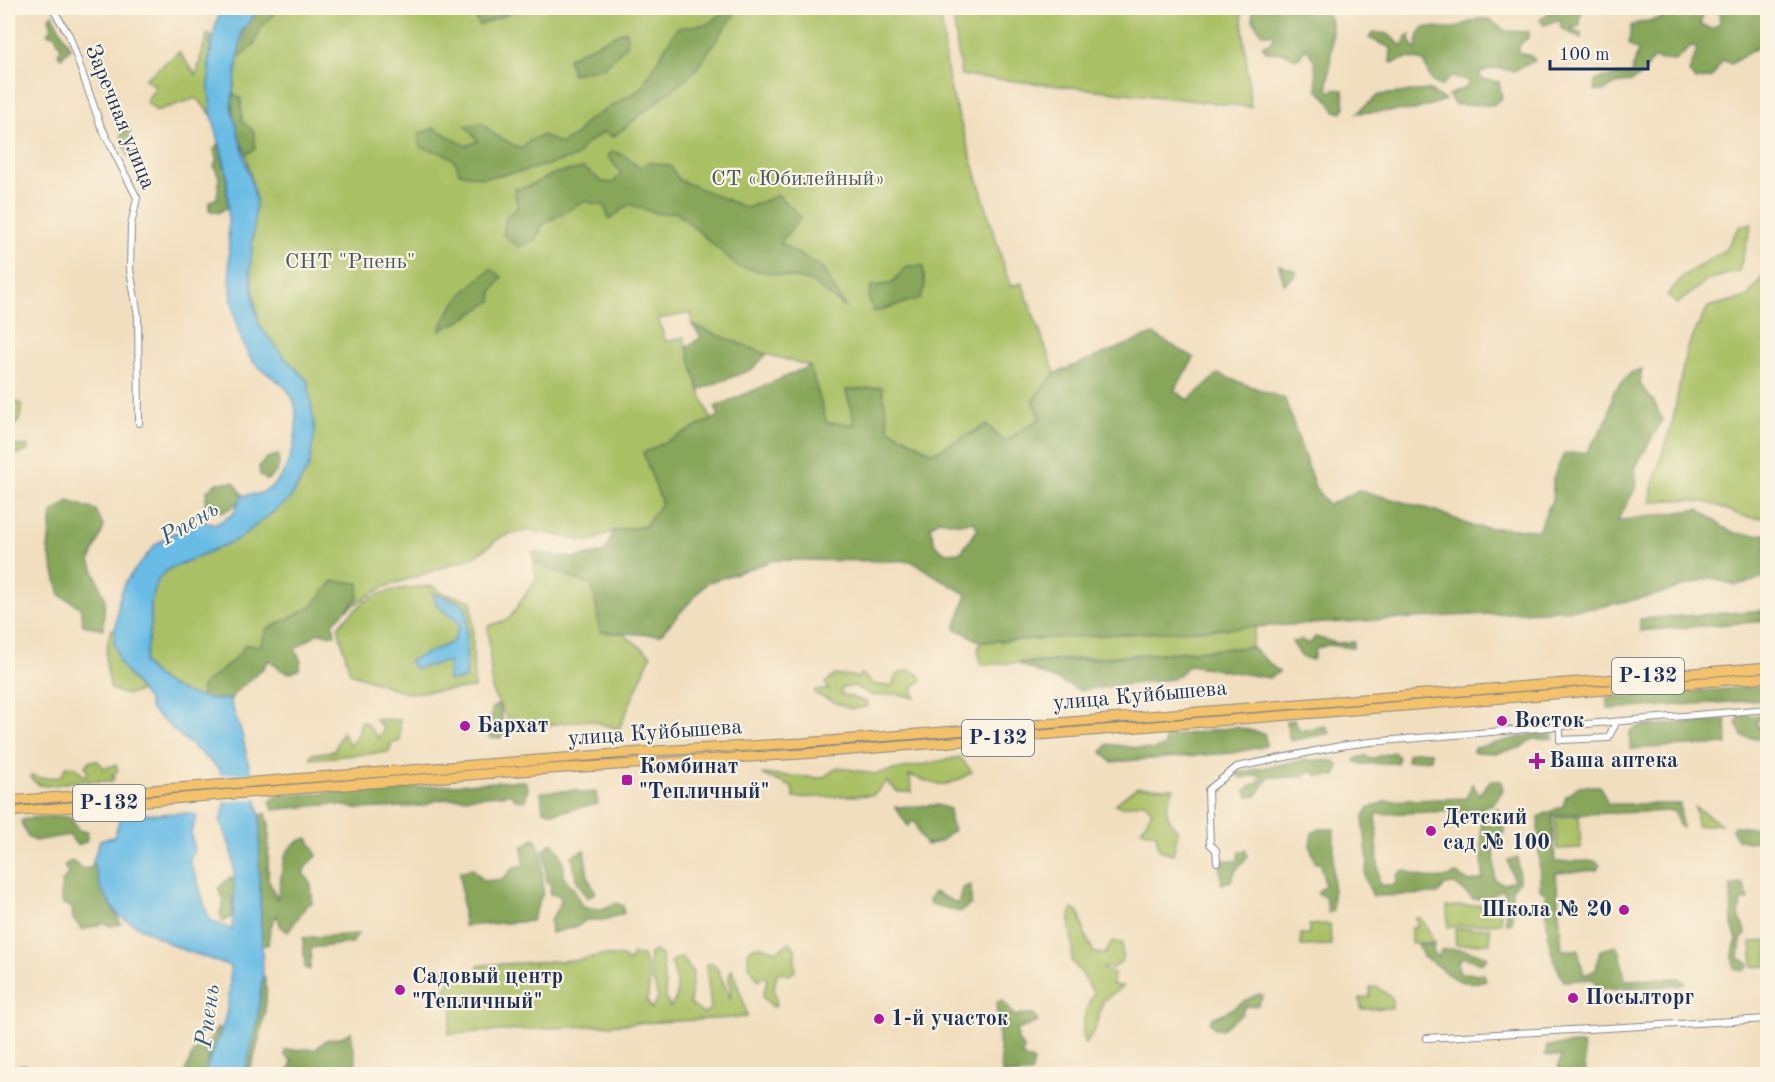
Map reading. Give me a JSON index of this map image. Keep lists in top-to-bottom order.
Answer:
{
  "streets": {
    "highway": ["Р-132", "улица Куйбышева"],
    "street": ["Заречная улица"]
  },
  "crossings": [
    ["Р-132", "улица Куйбышева"]
  ],
  "water": ["Рпень"],
  "parks": ["СТ «Юбилейный»", "СНТ \"Рпень\""],
  "places": {
    "other": [
      "Восток",
      "Бархат",
      "Детский сад № 100",
      "Школа № 20",
      "Садовый центр \"Тепличный\"",
      "Посылторг",
      "1-й участок"
    ],
    "health": ["Ваша аптека"],
    "transit": ["Комбинат \"Тепличный\""]
  },
  "scale_bar": "100 m"
}
